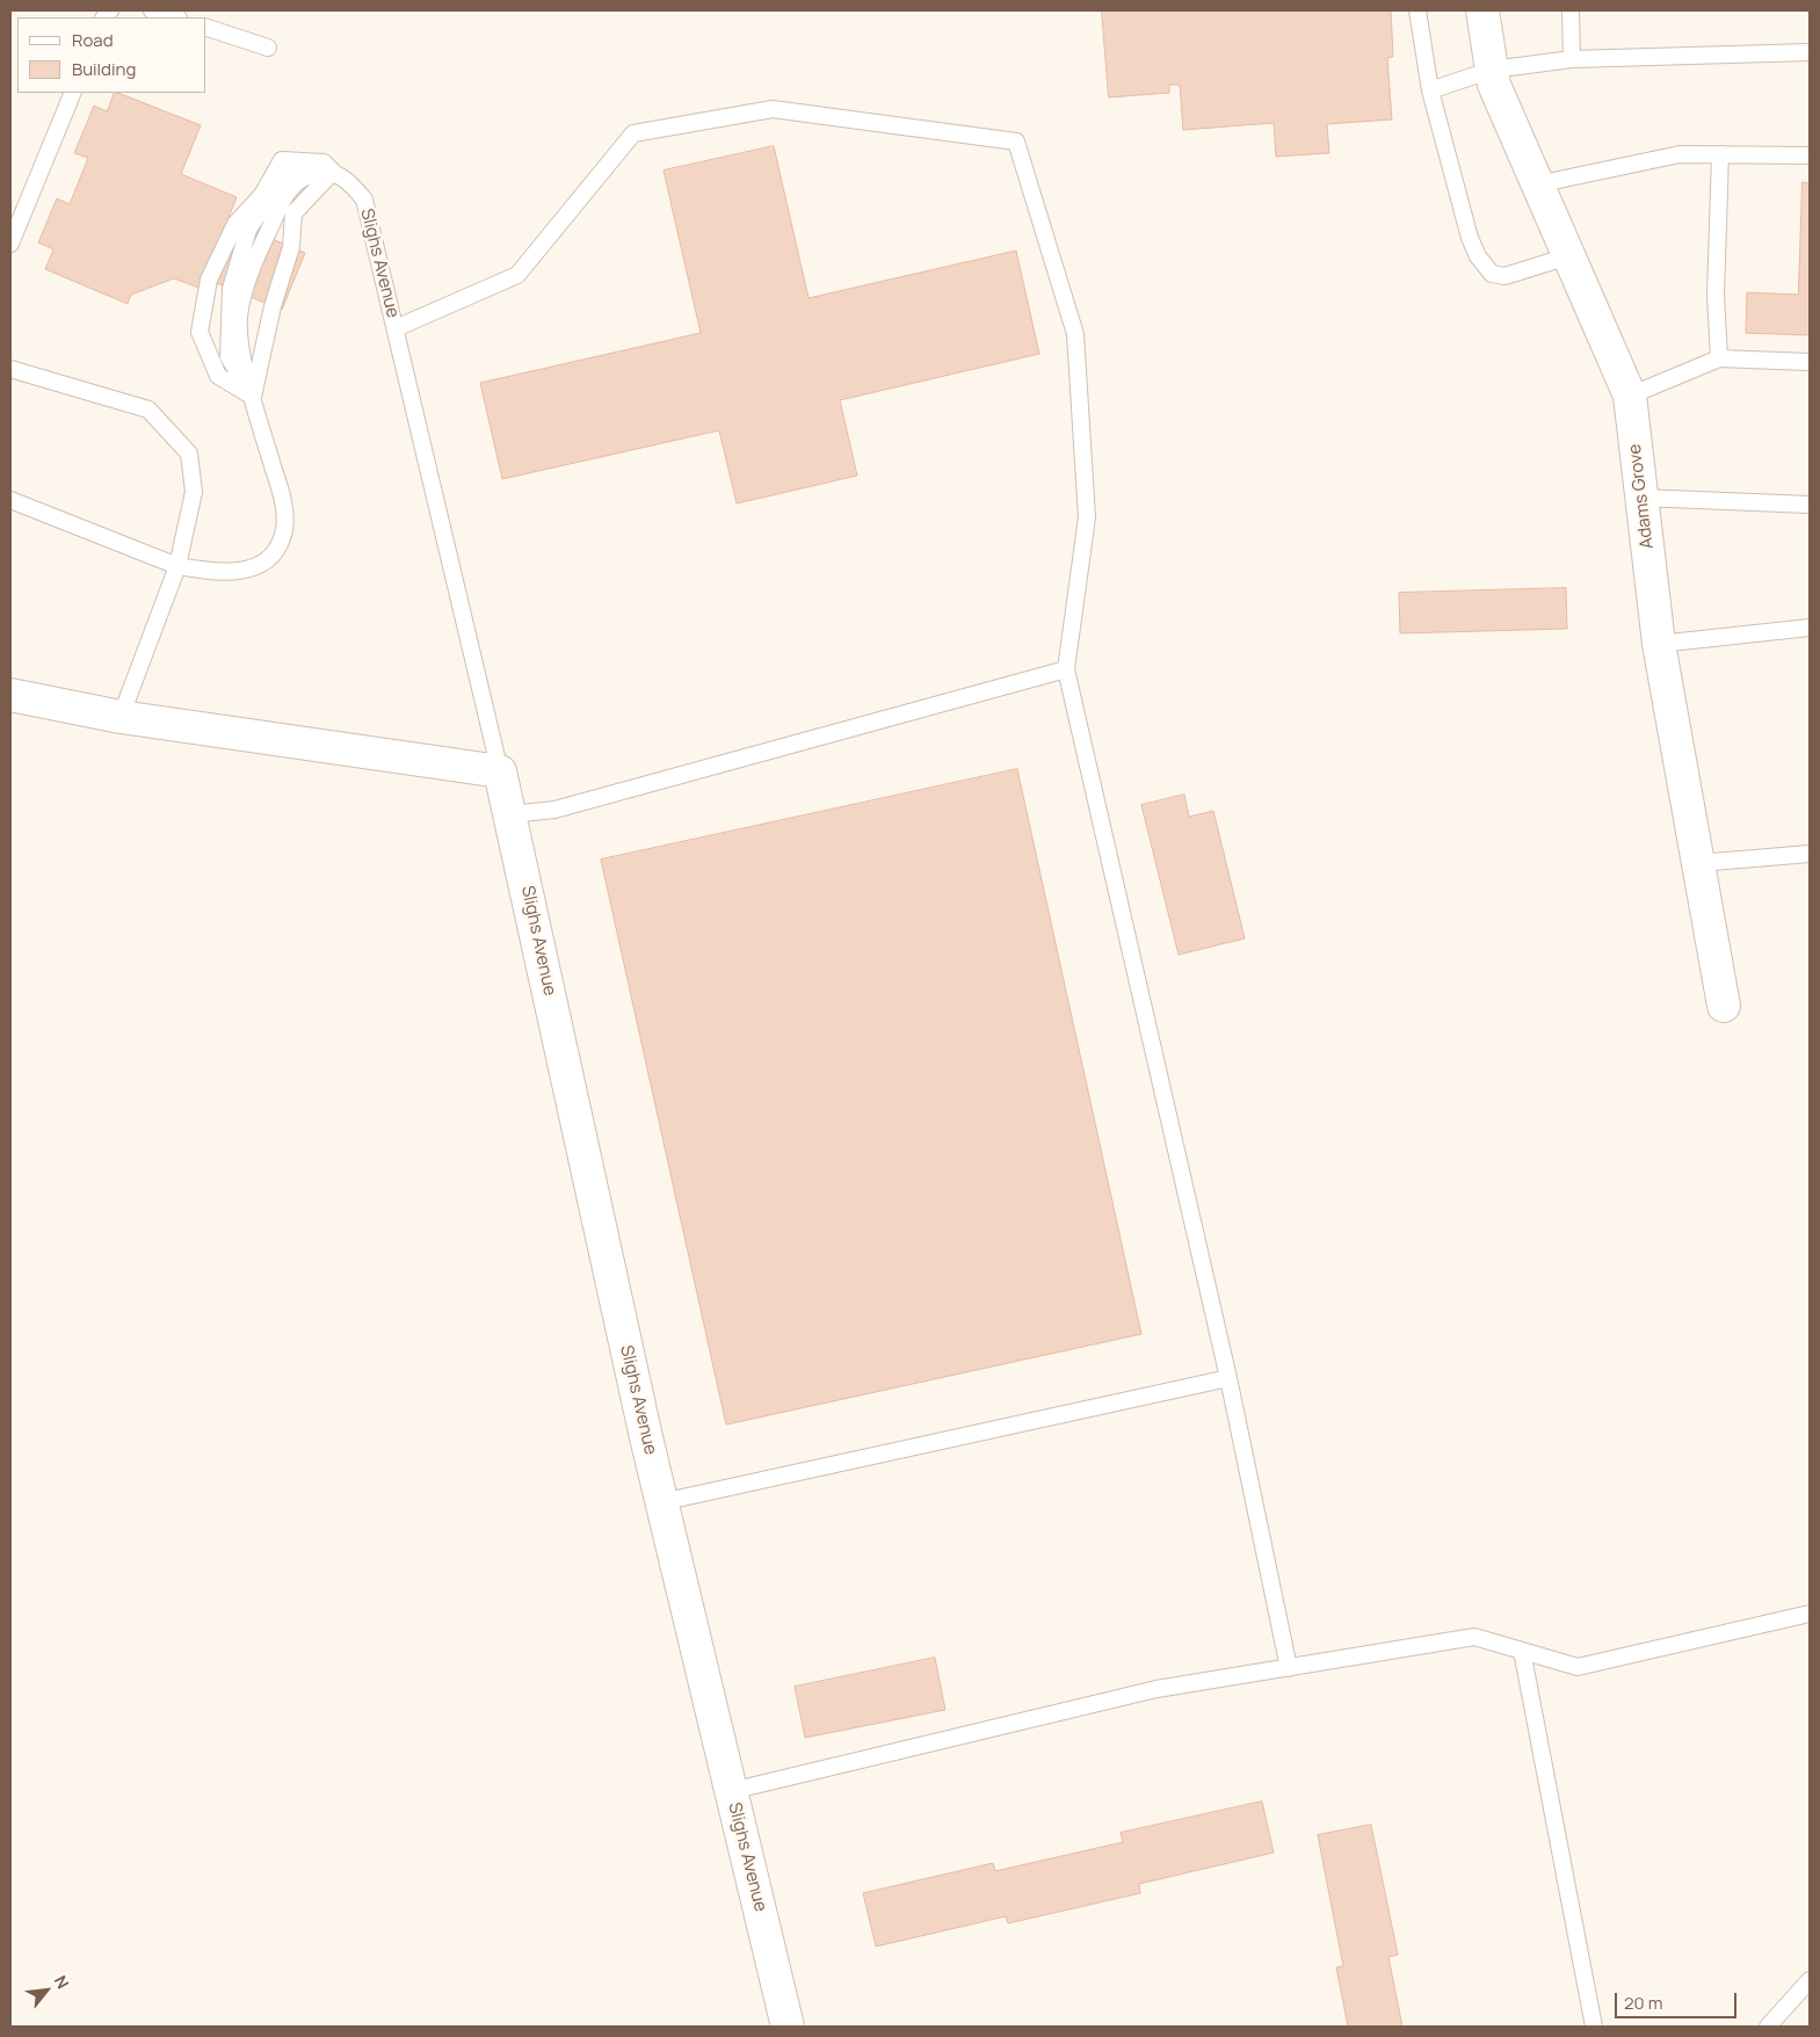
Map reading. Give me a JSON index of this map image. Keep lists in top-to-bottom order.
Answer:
{
  "streets": {
    "street": ["Slighs Avenue", "Adams Grove"]
  },
  "legend": ["Road", "Building"],
  "scale_bar": "20 m",
  "north": "top right"
}
